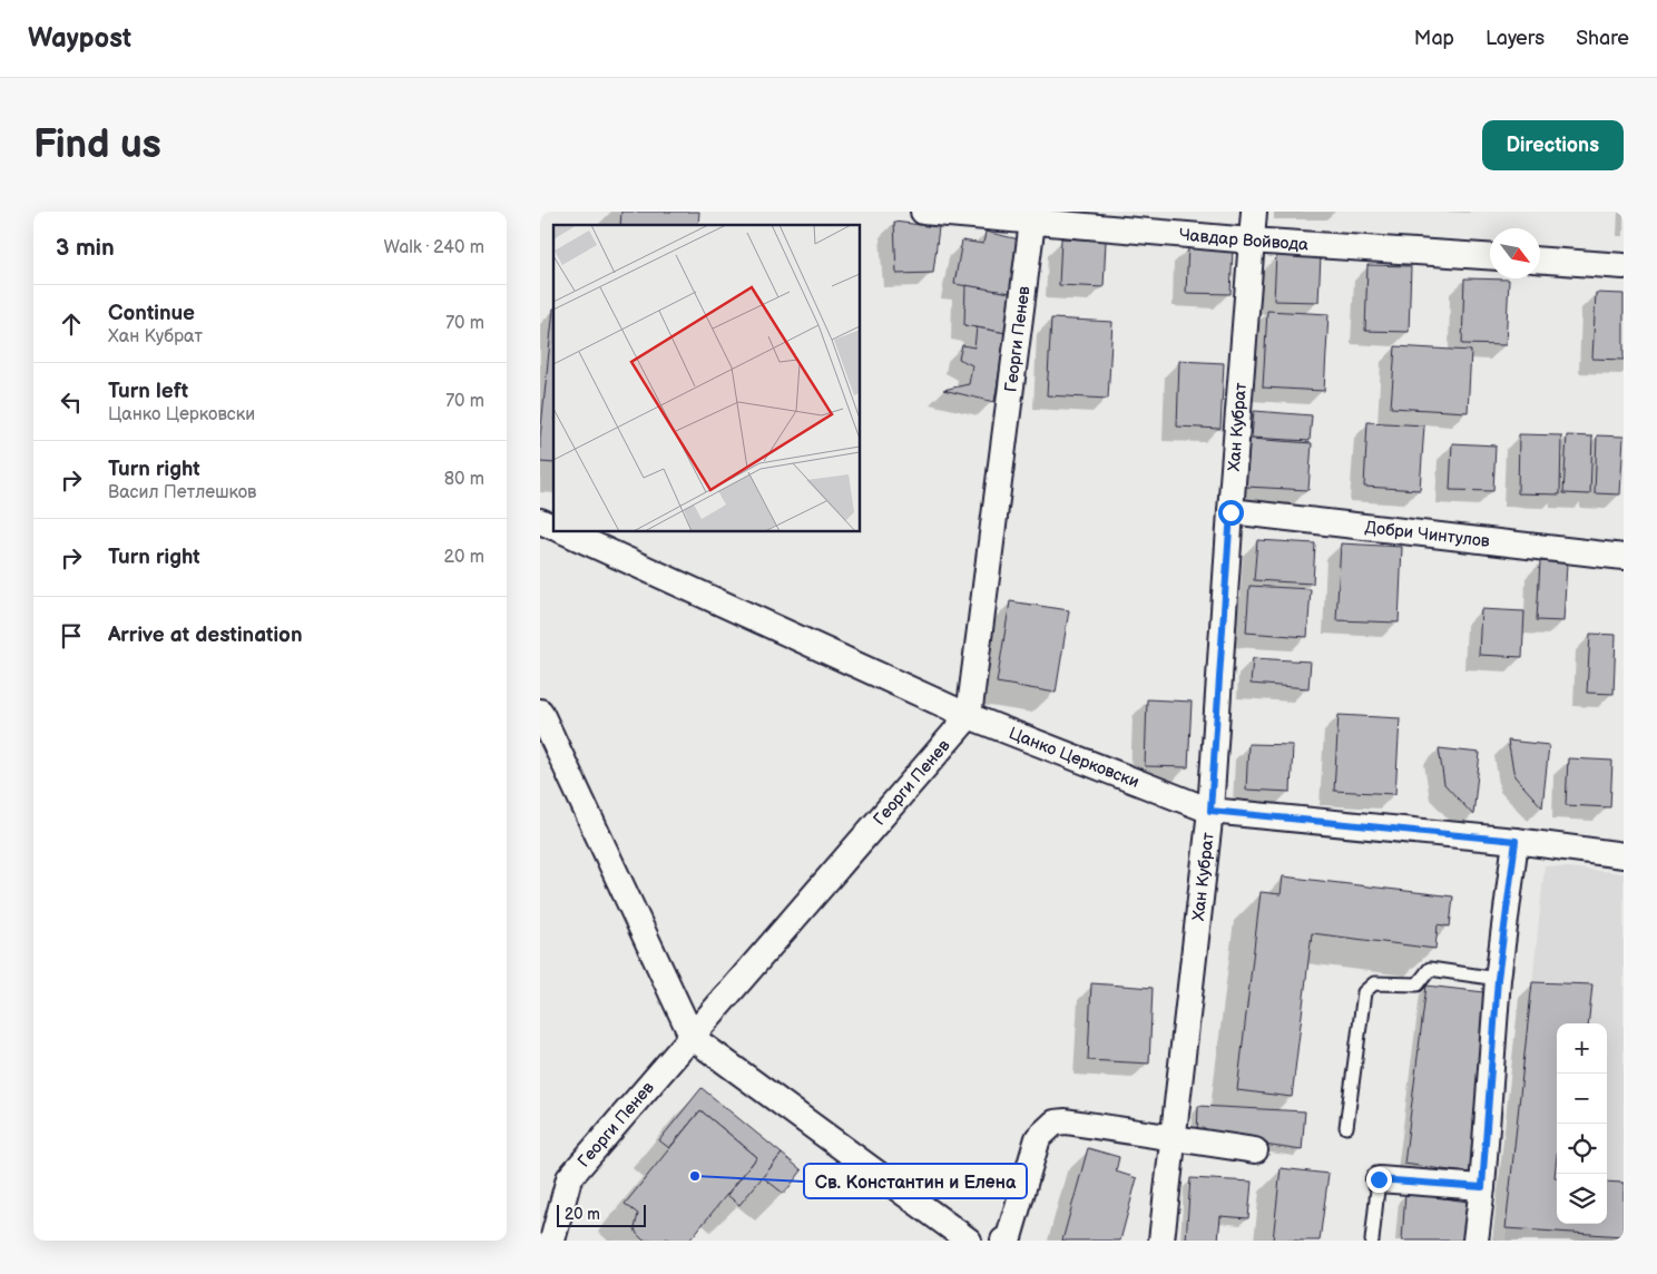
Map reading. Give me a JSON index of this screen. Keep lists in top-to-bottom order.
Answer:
{
  "streets": {
    "street": [
      "Чавдар Войвода",
      "Георги Пенев",
      "Хан Кубрат",
      "Добри Чинтулов",
      "Цанко Церковски"
    ]
  },
  "crossings": [
    ["Чавдар Войвода", "Георги Пенев"],
    ["Чавдар Войвода", "Хан Кубрат"],
    ["Георги Пенев", "Цанко Церковски"],
    ["Хан Кубрат", "Добри Чинтулов"],
    ["Хан Кубрат", "Цанко Церковски"]
  ],
  "places": ["Св. Константин и Елена"],
  "scale_bar": "20 m",
  "north": "bottom right",
  "page": {
    "header": "Waypost",
    "nav": ["Map", "Layers", "Share"],
    "buttons": "Directions",
    "title": "Find us",
    "heading": ["3 min", "Walk · 240 m"],
    "list": [
      ["Continue", "Хан Кубрат", "70 m"],
      ["Turn left", "Цанко Церковски", "70 m"],
      ["Turn right", "Васил Петлешков", "80 m"],
      ["Turn right", "20 m"],
      "Arrive at destination"
    ],
    "map_buttons": ["+", "−"],
    "scale": "20 m"
  }
}
